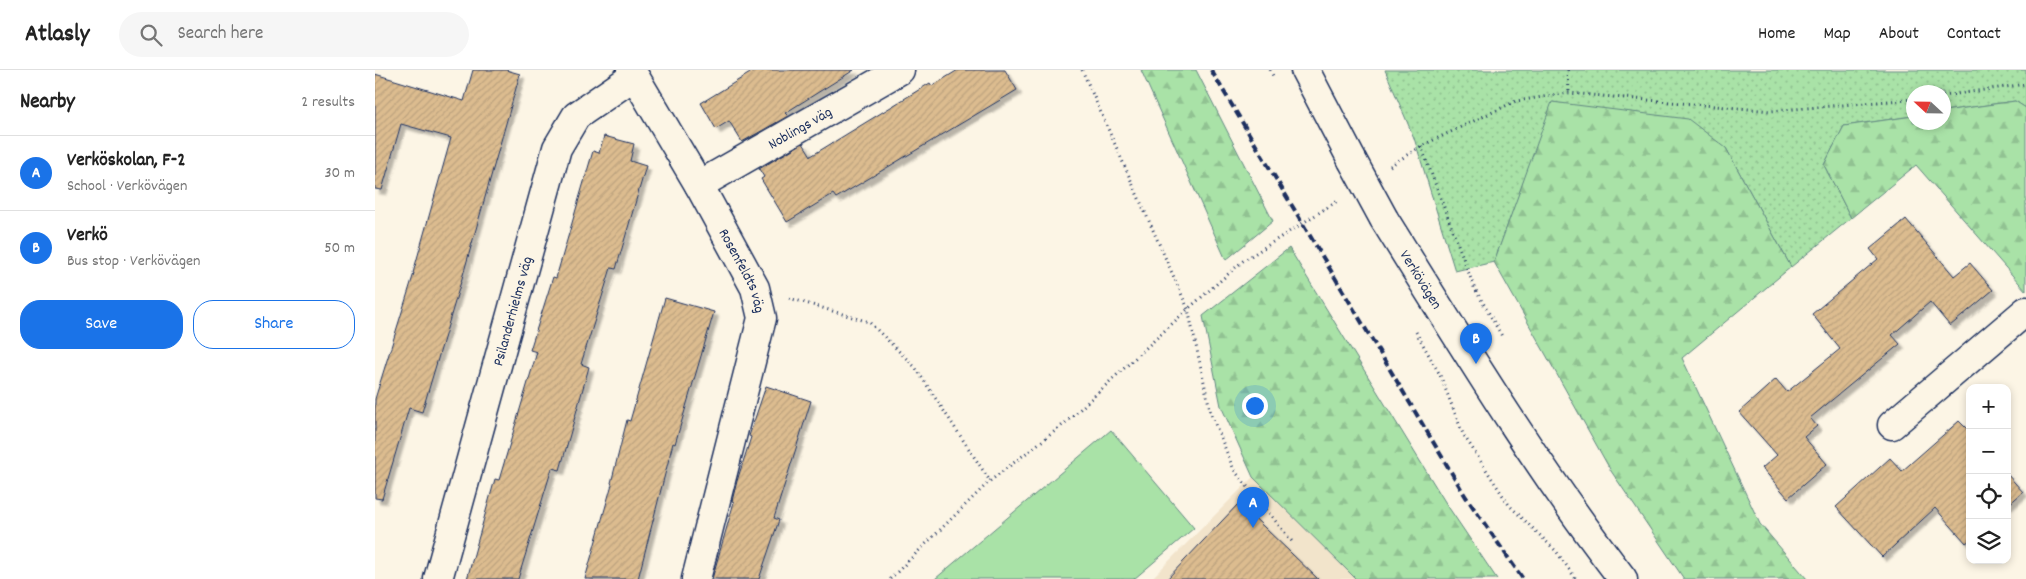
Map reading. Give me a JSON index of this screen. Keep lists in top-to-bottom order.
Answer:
{
  "streets": {
    "street": [
      "Noblings väg",
      "Rosenfeldts väg",
      "Verkövägen",
      "Psilanderhielms väg"
    ]
  },
  "crossings": [
    ["Noblings väg", "Rosenfeldts väg"],
    ["Rosenfeldts väg", "Psilanderhielms väg"]
  ],
  "north": "left",
  "page": {
    "header": "Atlasly",
    "search": "Search here",
    "nav": [
      "Home",
      "Map",
      "About",
      "Contact"
    ],
    "heading": ["Nearby", "2 results"],
    "list": [
      {
        "mark": "A",
        "name": "Verköskolan, F-2",
        "note": "School · Verkövägen",
        "value": "30 m"
      },
      {
        "mark": "B",
        "name": "Verkö",
        "note": "Bus stop · Verkövägen",
        "value": "50 m"
      }
    ],
    "buttons": ["Save", "Share"],
    "pins": ["B", "A"],
    "map_buttons": ["+", "−"]
  }
}
